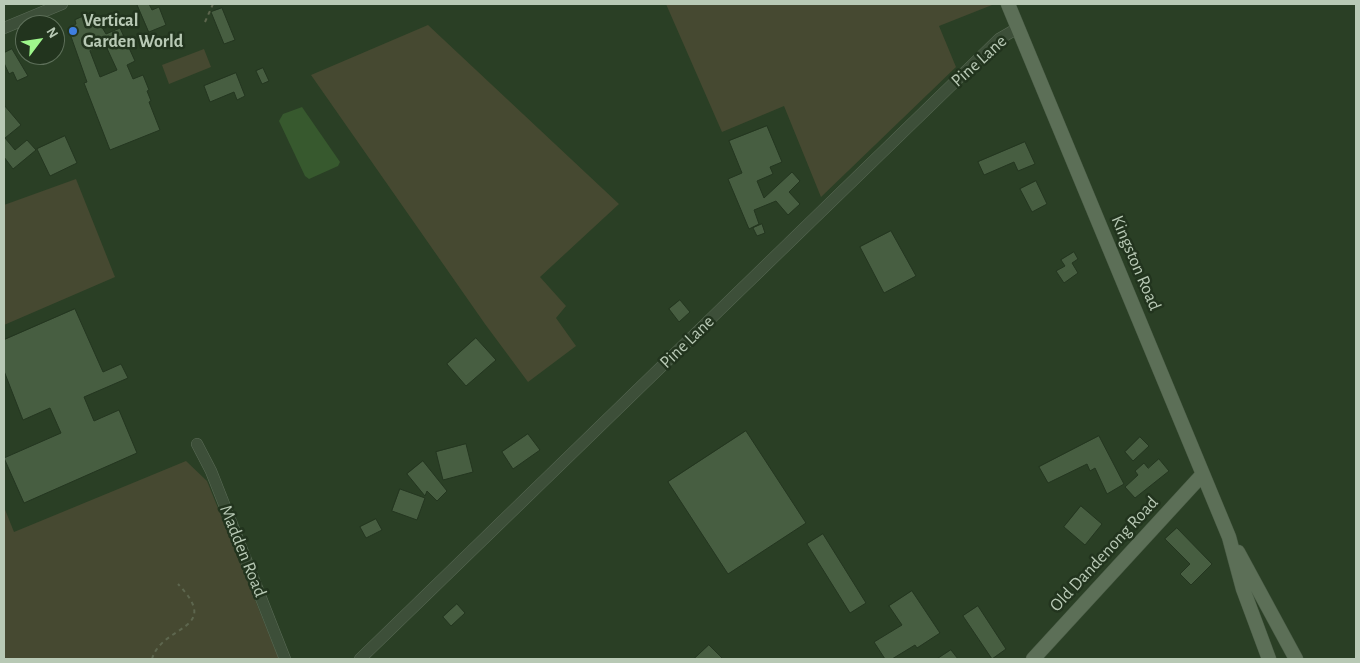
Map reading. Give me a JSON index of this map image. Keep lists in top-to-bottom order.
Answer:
{
  "streets": {
    "main road": ["Kingston Road", "Old Dandenong Road"],
    "street": ["Pine Lane", "Madden Road"]
  },
  "crossings": [
    ["Pine Lane", "Kingston Road"],
    ["Kingston Road", "Old Dandenong Road"]
  ],
  "places": ["Vertical Garden World"],
  "north": "top right"
}
